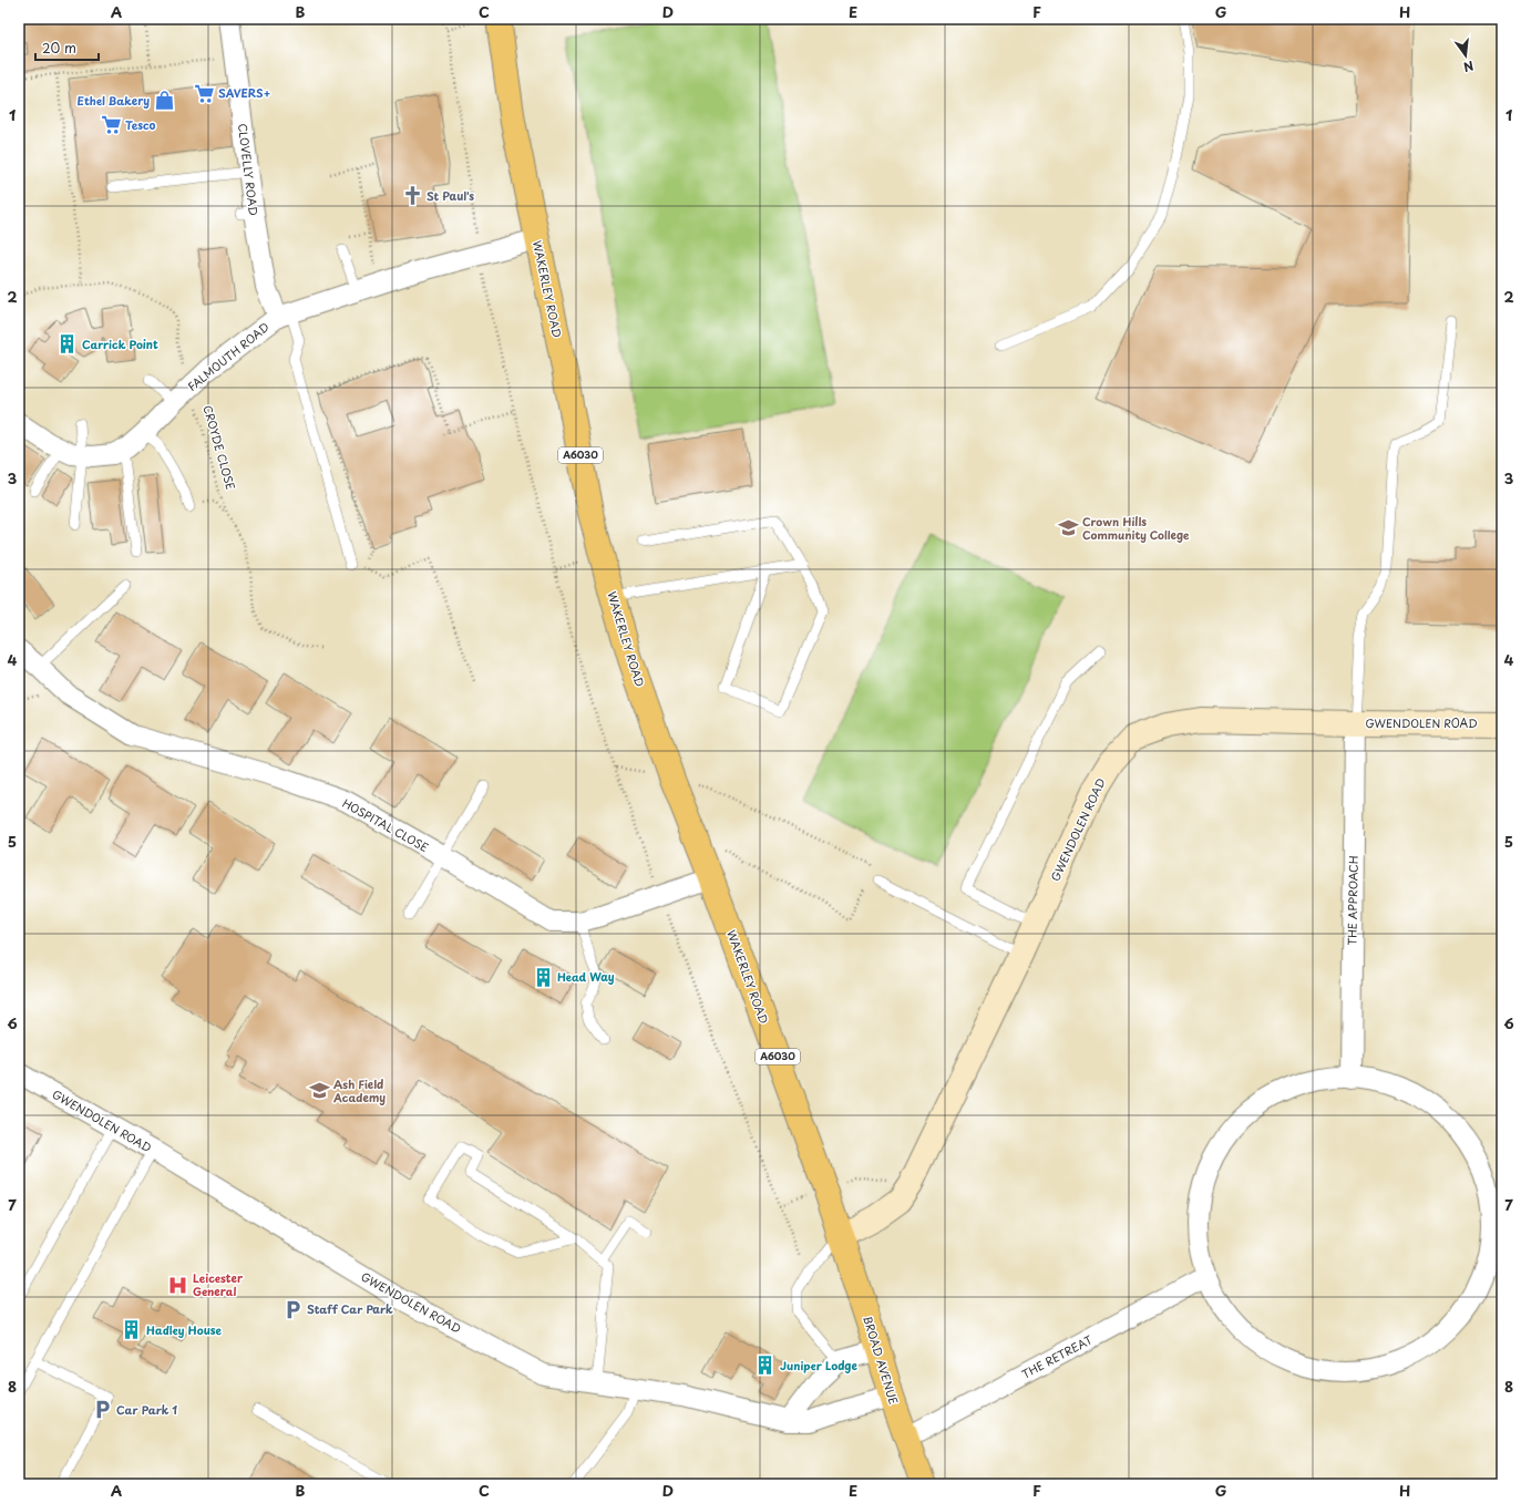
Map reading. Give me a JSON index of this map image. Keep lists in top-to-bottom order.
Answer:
{
  "streets": {
    "highway": ["WAKERLEY ROAD", "A6030", "BROAD AVENUE"],
    "street": [
      "CLOVELLY ROAD",
      "FALMOUTH ROAD",
      "GWENDOLEN ROAD",
      "HOSPITAL CLOSE",
      "THE APPROACH",
      "THE RETREAT"
    ],
    "path": ["CROYDE CLOSE"]
  },
  "crossings": [
    ["CLOVELLY ROAD", "FALMOUTH ROAD"],
    ["WAKERLEY ROAD", "FALMOUTH ROAD"],
    ["WAKERLEY ROAD", "GWENDOLEN ROAD"],
    ["WAKERLEY ROAD", "HOSPITAL CLOSE"],
    ["WAKERLEY ROAD", "BROAD AVENUE"],
    ["FALMOUTH ROAD", "CROYDE CLOSE"],
    ["GWENDOLEN ROAD", "THE APPROACH"],
    ["GWENDOLEN ROAD", "BROAD AVENUE"],
    ["THE RETREAT", "BROAD AVENUE"]
  ],
  "places": {
    "supermarket": ["SAVERS+", "Tesco"],
    "shop": ["Ethel Bakery"],
    "church": ["St Paul's"],
    "building": [
      "Carrick Point",
      "Head Way",
      "Hadley House",
      "Juniper Lodge"
    ],
    "school or university": ["Crown Hills Community College", "Ash Field Academy"],
    "hospital": ["Leicester General"],
    "parking": ["Staff Car Park", "Car Park 1"]
  },
  "scale_bar": "20 m",
  "north": "bottom",
  "grid": {
    "columns": [
      "A",
      "B",
      "C",
      "D",
      "E",
      "F",
      "G",
      "H"
    ],
    "rows": [
      "1",
      "2",
      "3",
      "4",
      "5",
      "6",
      "7",
      "8"
    ]
  }
}
